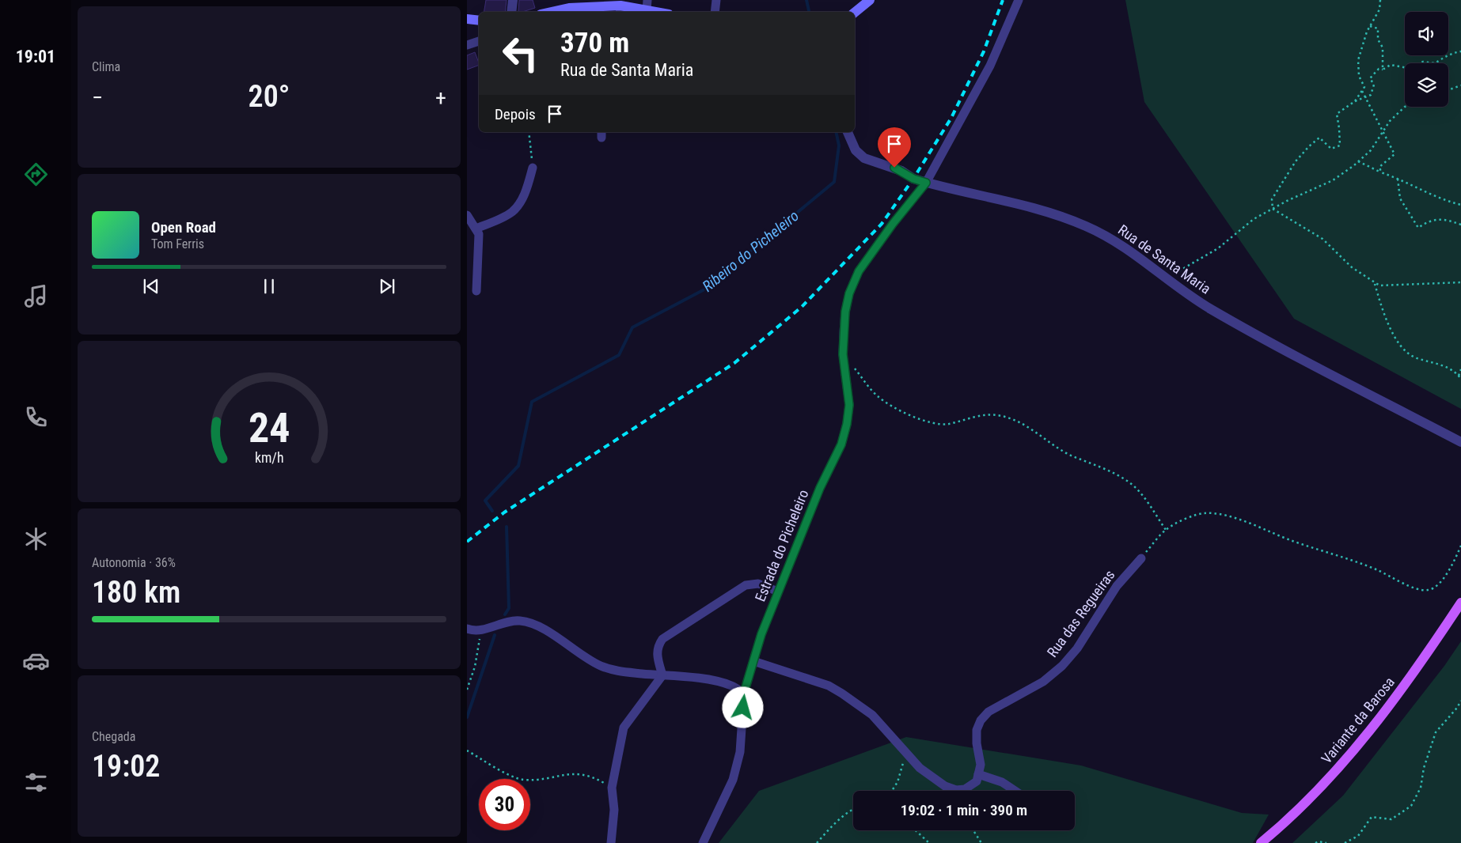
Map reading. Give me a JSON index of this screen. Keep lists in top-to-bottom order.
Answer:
{
  "streets": {
    "main road": ["Variante da Barosa"],
    "street": ["Rua de Santa Maria", "Estrada do Picheleiro", "Rua das Regueiras"]
  },
  "crossings": [
    ["Rua de Santa Maria", "Estrada do Picheleiro"]
  ],
  "water": ["Ribeiro do Picheleiro"],
  "page": {
    "tabs": "19:01",
    "tile": [
      "Clima",
      ["Autonomia · 36%", "180 km"],
      ["Chegada", "19:02"]
    ],
    "turn": ["370 m", "Rua de Santa Maria"],
    "heat": ["−", "20°", "+"],
    "then": "Depois",
    "song": ["Open Road", "Tom Ferris"],
    "limit": "30",
    "trip": "19:02 · 1 min · 390 m",
    "gauge": ["24", "km/h"]
  }
}
